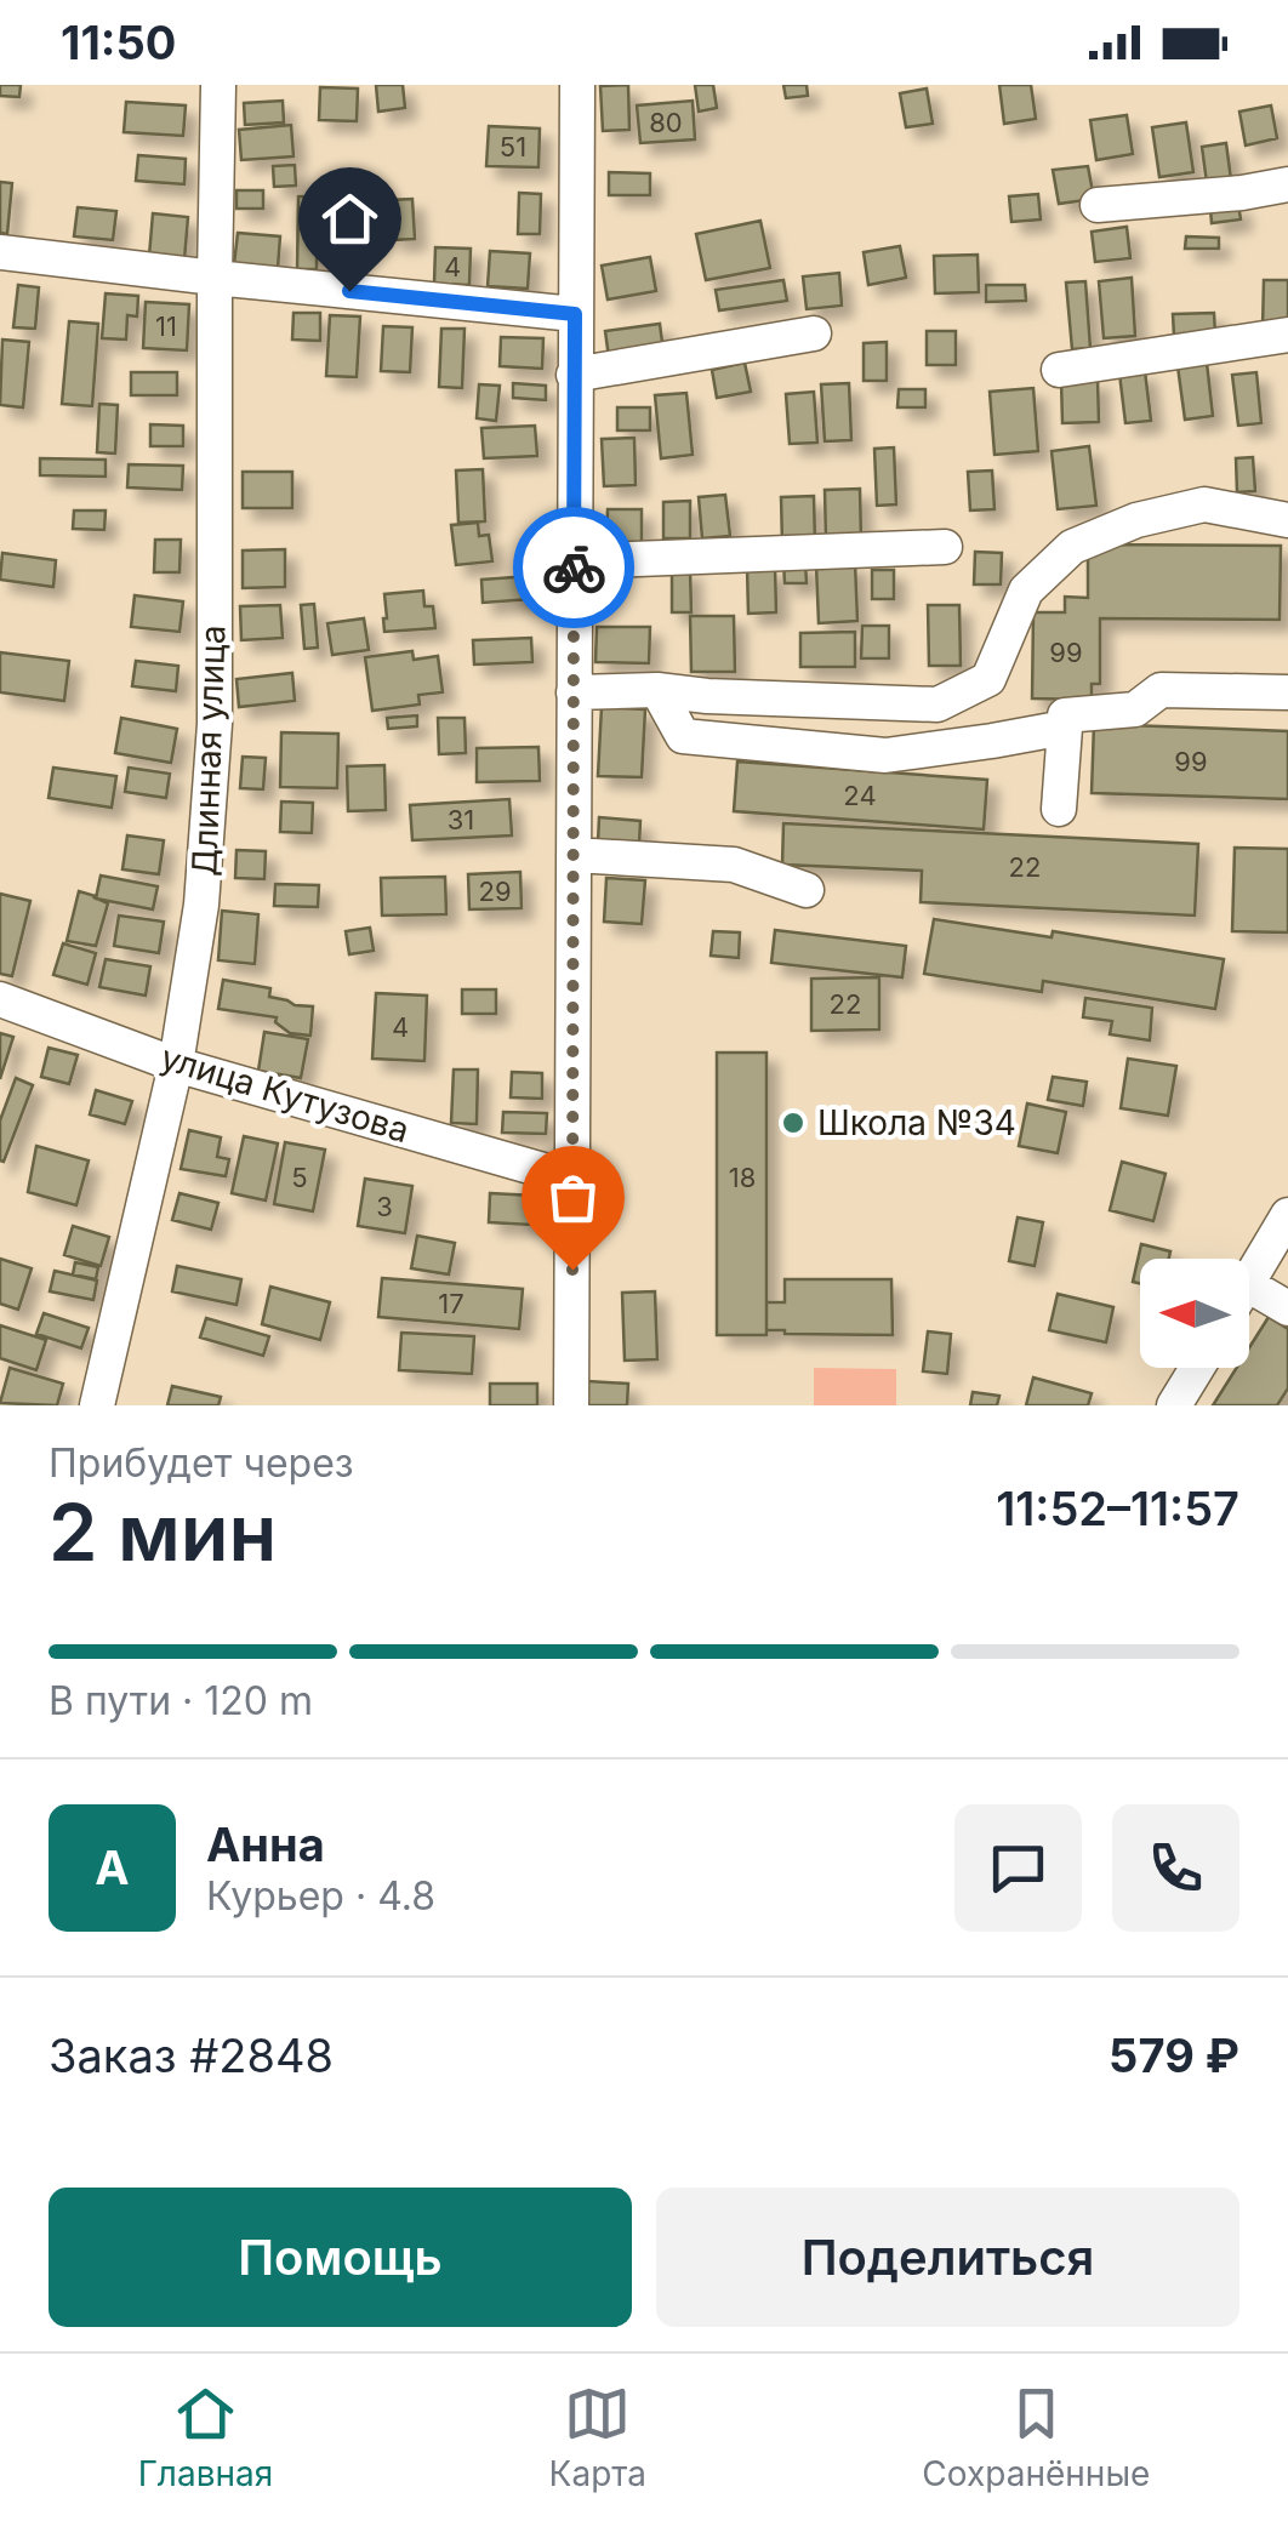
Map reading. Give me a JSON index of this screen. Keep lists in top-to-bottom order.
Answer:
{
  "streets": {
    "street": ["Длинная улица", "улица Кутузова"]
  },
  "crossings": [
    ["Длинная улица", "улица Кутузова"]
  ],
  "places": ["Школа №34"],
  "house_numbers": [
    "80",
    "51",
    "4",
    "11",
    "99",
    "99",
    "24",
    "31",
    "22",
    "29",
    "22",
    "4",
    "5",
    "18",
    "3",
    "17"
  ],
  "north": "left",
  "page": {
    "status": "11:50",
    "heading": ["2 мин", "Прибудет через", "11:52–11:57"],
    "panel": [
      "Анна",
      "Курьер · 4.8",
      "Заказ #2848",
      "579 ₽"
    ],
    "bar": "В пути · 120 m",
    "round": "А",
    "buttons": ["Помощь", "Поделиться"],
    "tabs": ["Главная", "Карта", "Сохранённые"]
  }
}
